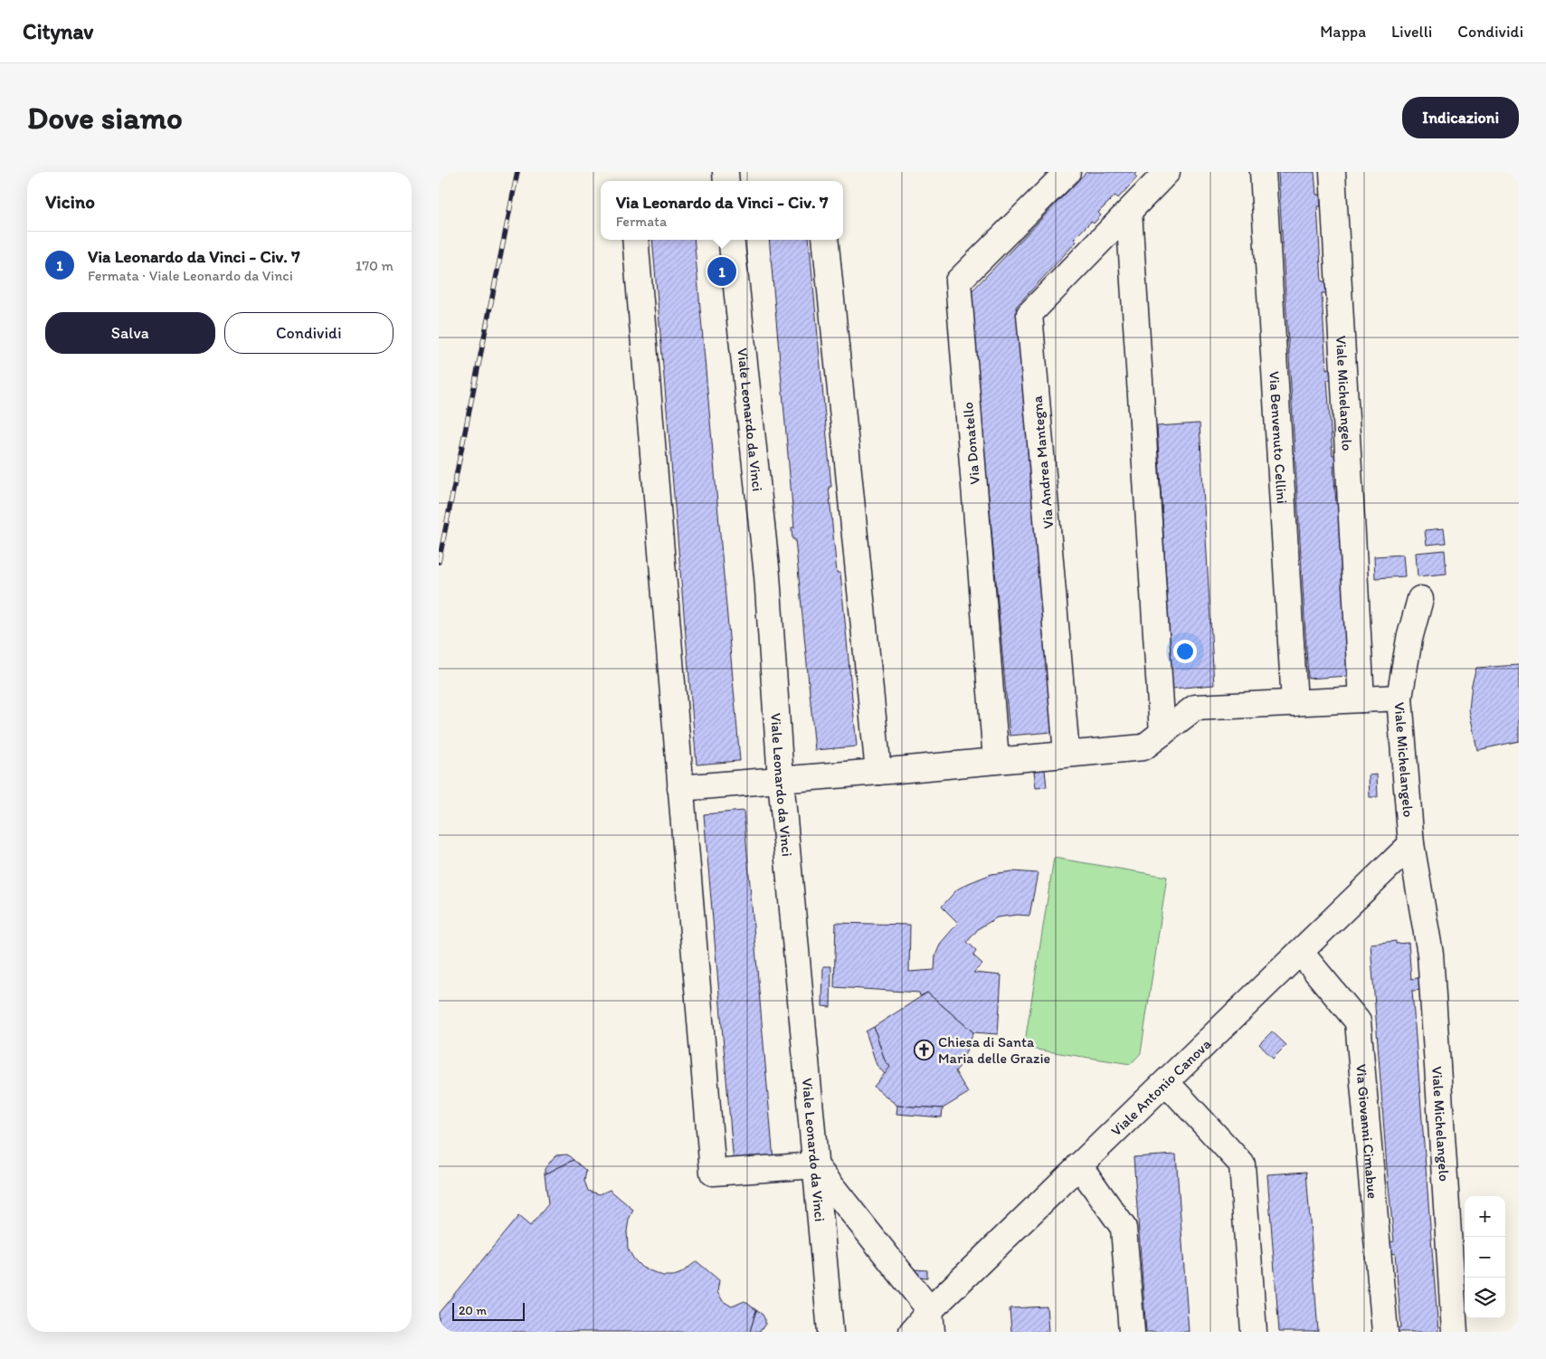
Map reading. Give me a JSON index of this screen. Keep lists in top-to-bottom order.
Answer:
{
  "streets": {
    "street": [
      "Viale Michelangelo",
      "Viale Leonardo da Vinci",
      "Via Benvenuto Cellini",
      "Via Donatello",
      "Via Andrea Mantegna",
      "Viale Antonio Canova",
      "Via Giovanni Cimabue"
    ]
  },
  "crossings": [
    ["Viale Michelangelo", "Viale Antonio Canova"],
    ["Viale Antonio Canova", "Via Giovanni Cimabue"]
  ],
  "places": {
    "church": ["Chiesa di Santa Maria delle Grazie"]
  },
  "scale_bar": "20 m",
  "page": {
    "header": "Citynav",
    "nav": ["Mappa", "Livelli", "Condividi"],
    "buttons": [
      "Indicazioni",
      ["Salva", "Condividi"]
    ],
    "title": "Dove siamo",
    "heading": "Vicino",
    "popup": ["Via Leonardo da Vinci - Civ. 7", "Fermata"],
    "list": [
      {
        "mark": "1",
        "name": "Via Leonardo da Vinci - Civ. 7",
        "note": "Fermata · Viale Leonardo da Vinci",
        "value": "170 m"
      }
    ],
    "pins": "1",
    "map_buttons": ["+", "−"],
    "scale": "20 m"
  }
}
